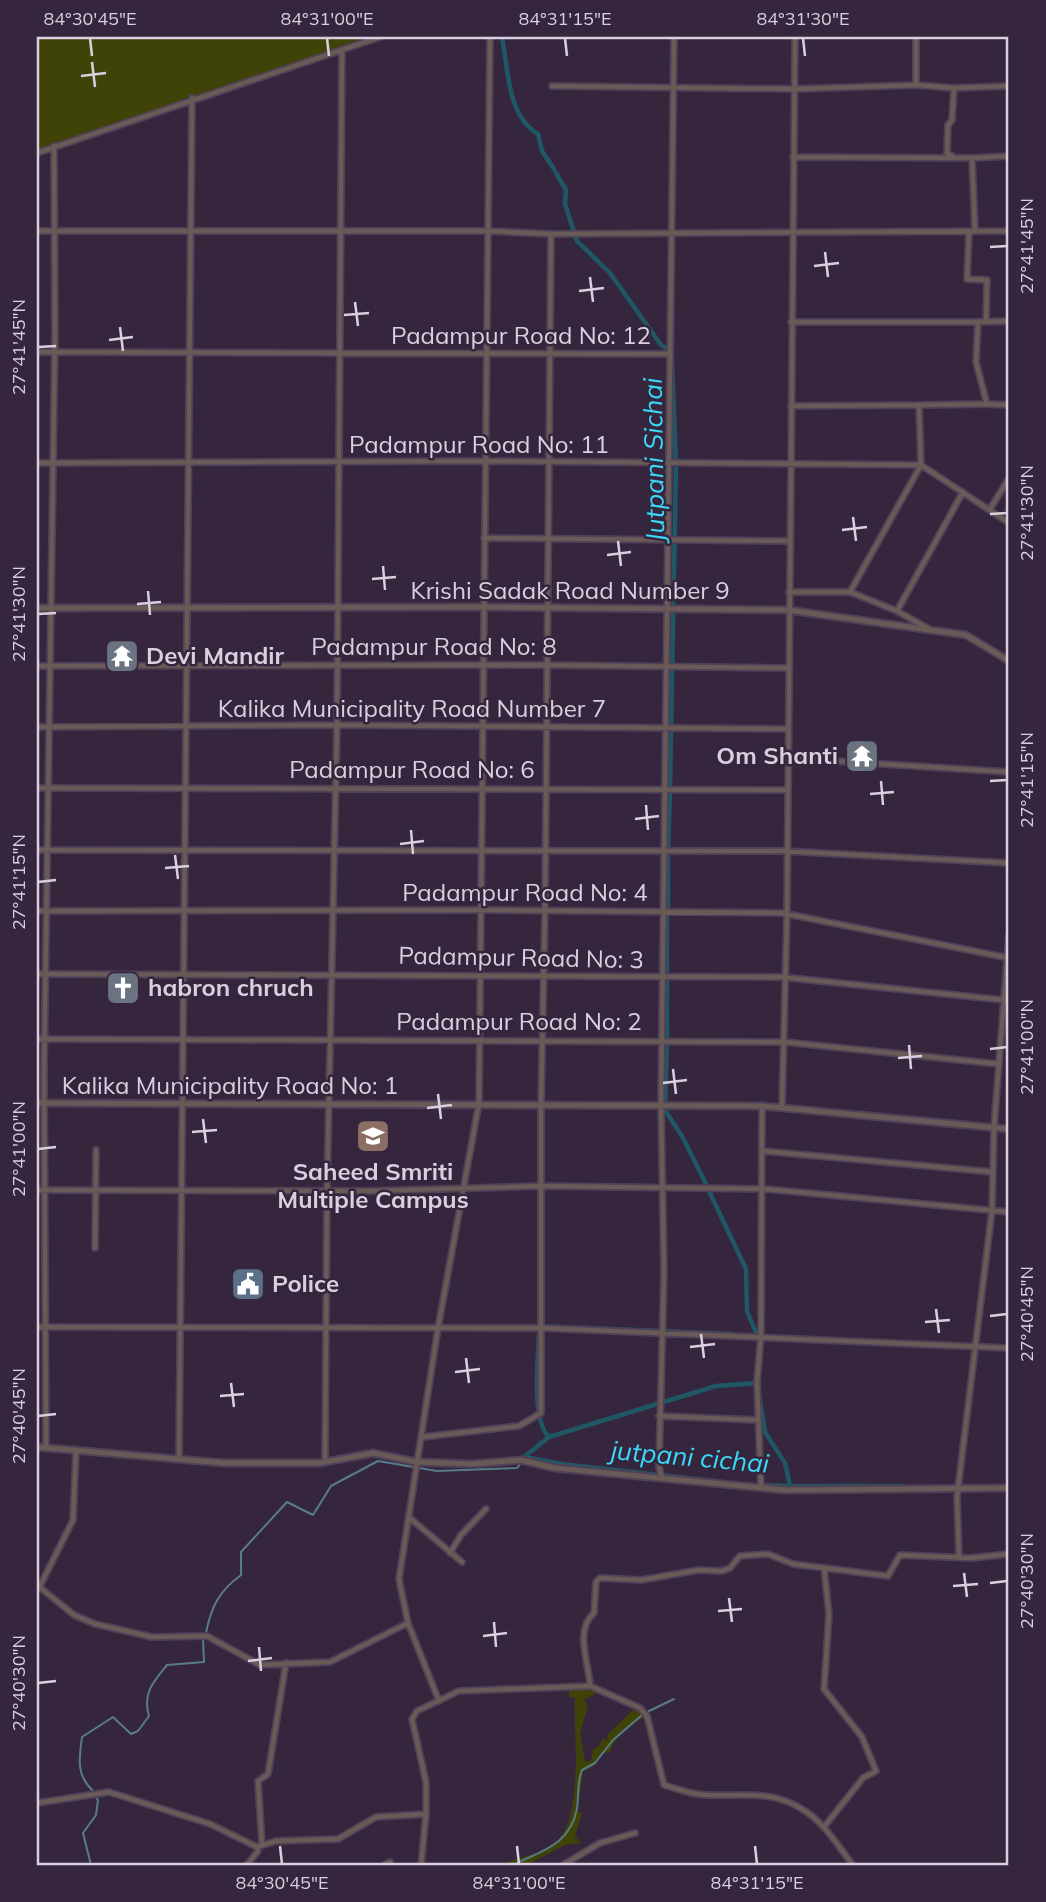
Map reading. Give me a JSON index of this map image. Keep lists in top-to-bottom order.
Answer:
{
  "streets": {
    "street": [
      "Padampur Road No: 12",
      "Padampur Road No: 11",
      "Krishi Sadak Road Number 9",
      "Padampur Road No: 8",
      "Kalika Municipality Road Number 7",
      "Padampur Road No: 6",
      "Padampur Road No: 4",
      "Padampur Road No: 3",
      "Padampur Road No: 2",
      "Kalika Municipality Road No: 1"
    ]
  },
  "water": ["Jutpani Sichai", "jutpani cichai"],
  "places": {
    "temple": ["Devi Mandir", "Om Shanti"],
    "church": ["habron chruch"],
    "school or university": ["Saheed Smriti Multiple Campus"],
    "public building": ["Police"]
  },
  "coordinates": [
    "84°30'45\"E",
    "84°31'00\"E",
    "84°31'15\"E",
    "84°31'30\"E",
    "27°41'45\"N",
    "27°41'30\"N",
    "27°41'15\"N",
    "27°41'00\"N",
    "27°40'45\"N",
    "27°40'30\"N"
  ]
}
